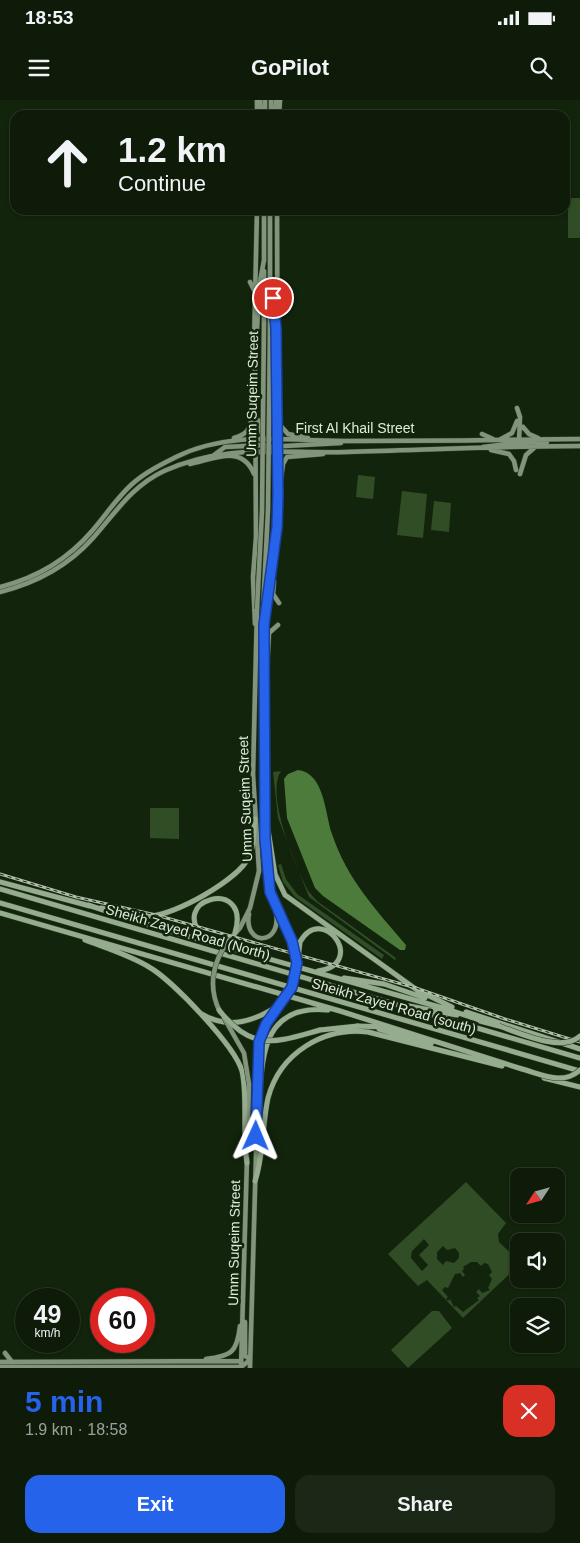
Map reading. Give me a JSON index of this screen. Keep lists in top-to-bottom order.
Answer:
{
  "streets": {
    "highway": ["Sheikh Zayed Road (North)", "Sheikh Zayed Road (south)"],
    "main road": ["Umm Suqeim Street", "First Al Khail Street"]
  },
  "north": "bottom left",
  "page": {
    "status": "18:53",
    "header": "GoPilot",
    "turn": ["1.2 km", "Continue"],
    "speed": "49 km/h",
    "limit": "60",
    "heading": ["5 min", "1.9 km · 18:58"],
    "buttons": ["Exit", "Share"]
  }
}
